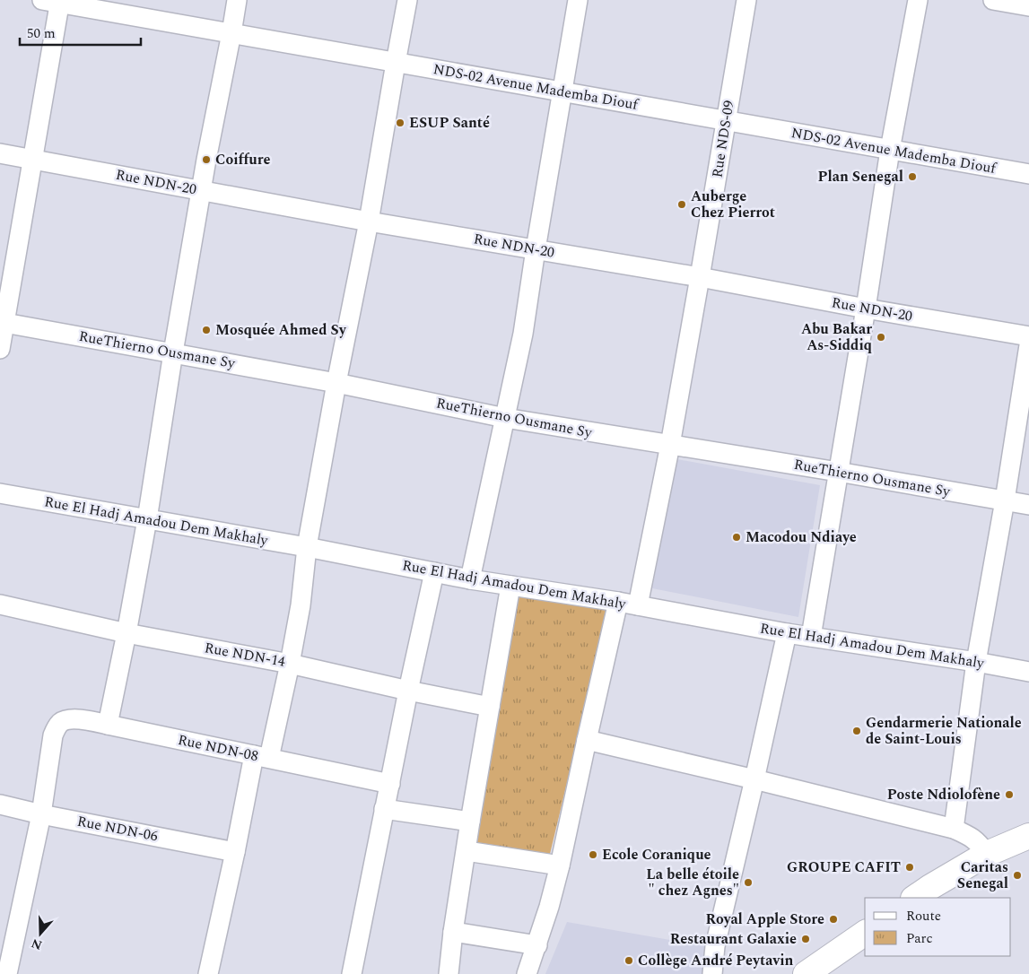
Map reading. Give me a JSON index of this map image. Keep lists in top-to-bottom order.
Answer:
{
  "streets": {
    "street": [
      "NDS-02 Avenue Mademba Diouf",
      "Rue NDS-09",
      "Rue NDN-20",
      "RueThierno Ousmane Sy",
      "Rue El Hadj Amadou Dem Makhaly",
      "Rue NDN-14",
      "Rue NDN-08",
      "Rue NDN-06"
    ]
  },
  "crossings": [
    ["NDS-02 Avenue Mademba Diouf", "Rue NDS-09"],
    ["Rue NDS-09", "Rue NDN-20"],
    ["Rue NDS-09", "RueThierno Ousmane Sy"],
    ["Rue NDS-09", "Rue El Hadj Amadou Dem Makhaly"],
    ["Rue NDN-08", "Rue NDN-06"]
  ],
  "places": [
    "ESUP Santé",
    "Coiffure",
    "Plan Senegal",
    "Auberge Chez Pierrot",
    "Mosquée Ahmed Sy",
    "Abu Bakar As-Siddiq",
    "Macodou Ndiaye",
    "Gendarmerie Nationale de Saint-Louis",
    "Poste Ndiolofène",
    "Ecole Coranique",
    "GROUPE CAFIT",
    "Caritas Senegal",
    "La belle étoile \" chez Agnes\"",
    "Royal Apple Store",
    "Restaurant Galaxie",
    "Collège André Peytavin"
  ],
  "legend": ["Route", "Parc"],
  "scale_bar": "50 m",
  "north": "bottom"
}
